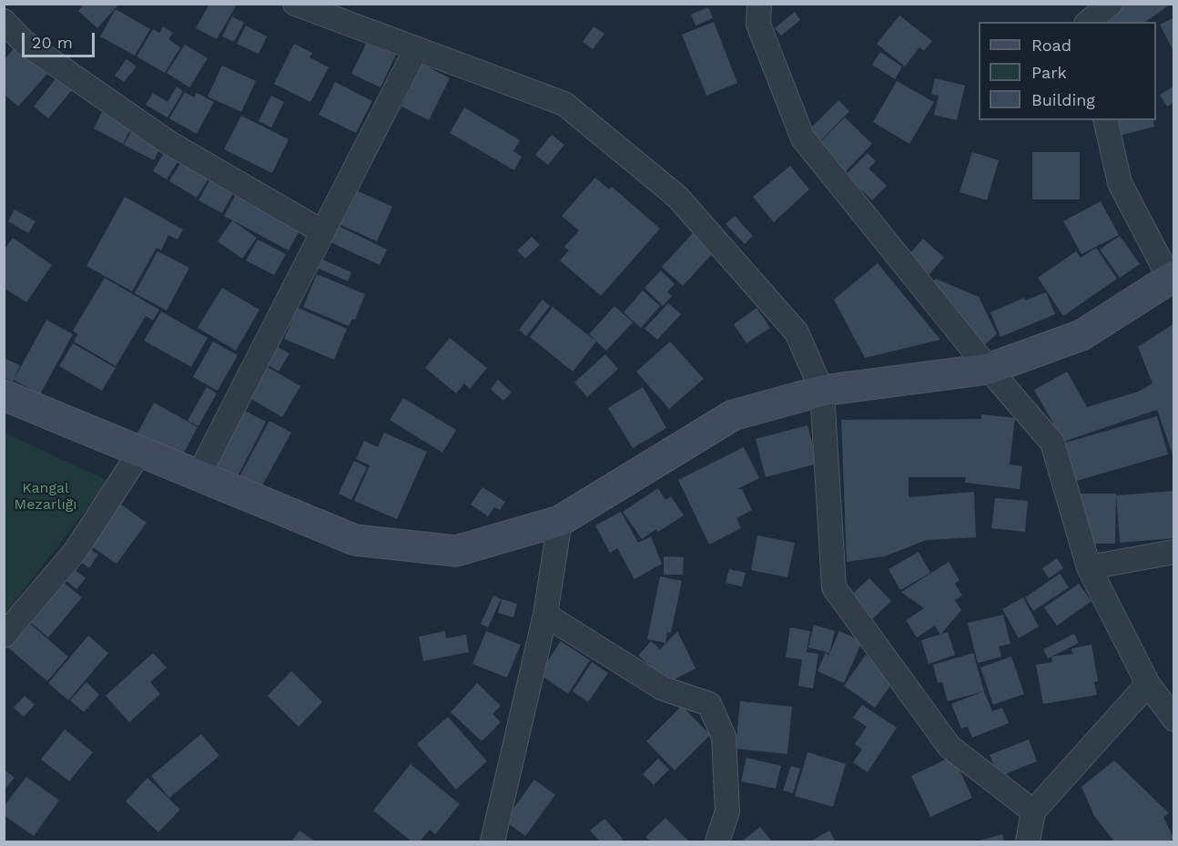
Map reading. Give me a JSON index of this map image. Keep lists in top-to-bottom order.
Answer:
{
  "parks": ["Kangal Mezarlığı"],
  "legend": ["Road", "Park", "Building"],
  "scale_bar": "20 m"
}
